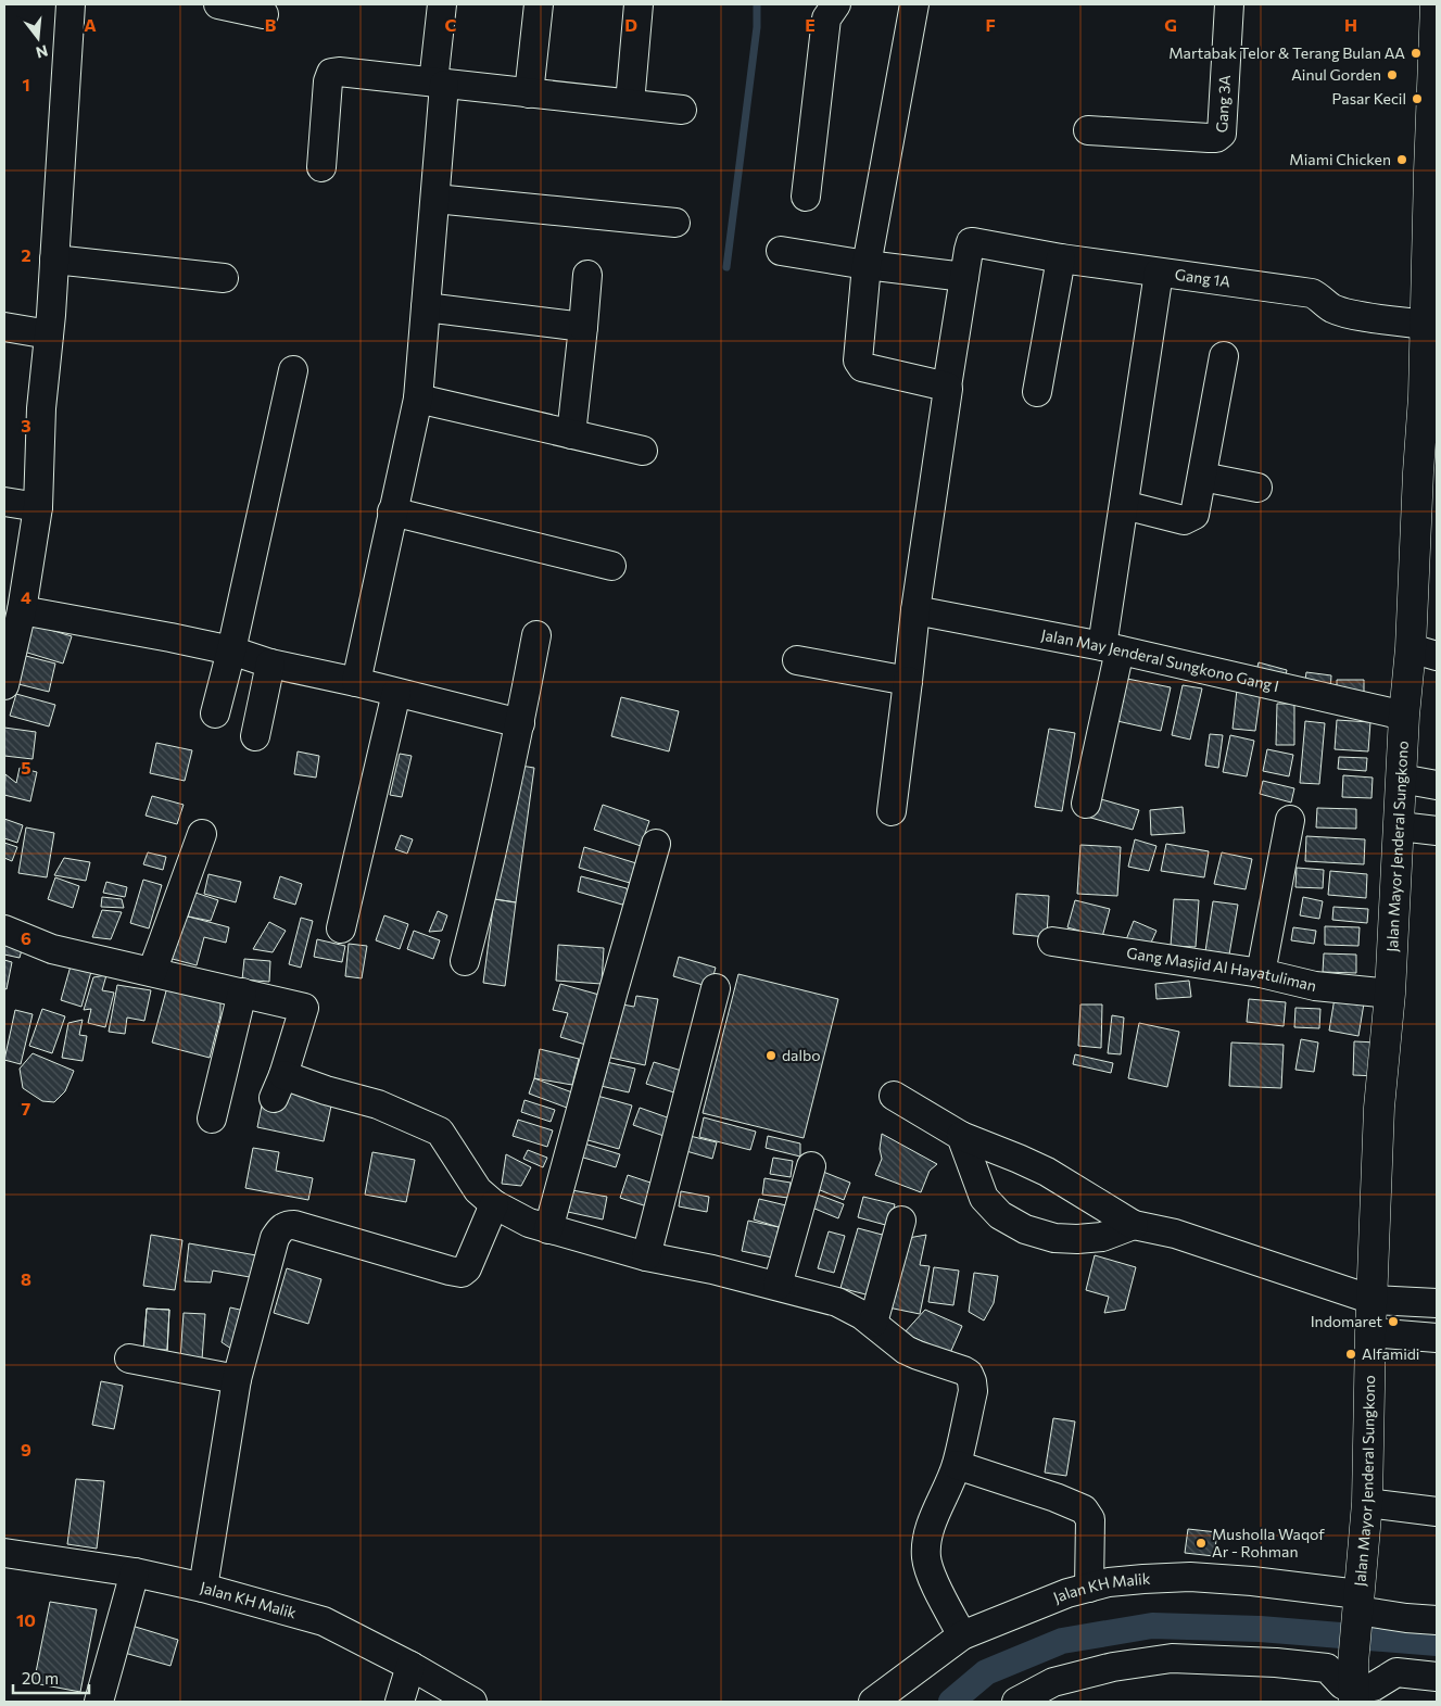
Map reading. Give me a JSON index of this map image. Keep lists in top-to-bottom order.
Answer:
{
  "streets": {
    "main road": ["Jalan Mayor Jenderal Sungkono"],
    "street": [
      "Gang 3A",
      "Gang 1A",
      "Jalan May Jenderal Sungkono Gang I",
      "Gang Masjid Al Hayatuliman",
      "Jalan KH Malik"
    ]
  },
  "crossings": [
    ["Gang 1A", "Jalan Mayor Jenderal Sungkono"],
    ["Jalan May Jenderal Sungkono Gang I", "Jalan Mayor Jenderal Sungkono"],
    ["Jalan Mayor Jenderal Sungkono", "Gang Masjid Al Hayatuliman"],
    ["Jalan Mayor Jenderal Sungkono", "Jalan KH Malik"]
  ],
  "places": [
    "Martabak Telor & Terang Bulan AA",
    "Ainul Gorden",
    "Pasar Kecil",
    "Miami Chicken",
    "dalbo",
    "Indomaret",
    "Alfamidi",
    "Musholla Waqof Ar - Rohman"
  ],
  "scale_bar": "20 m",
  "north": "bottom",
  "grid": {
    "columns": [
      "A",
      "B",
      "C",
      "D",
      "E",
      "F",
      "G",
      "H"
    ],
    "rows": [
      "1",
      "2",
      "3",
      "4",
      "5",
      "6",
      "7",
      "8",
      "9",
      "10"
    ]
  }
}
